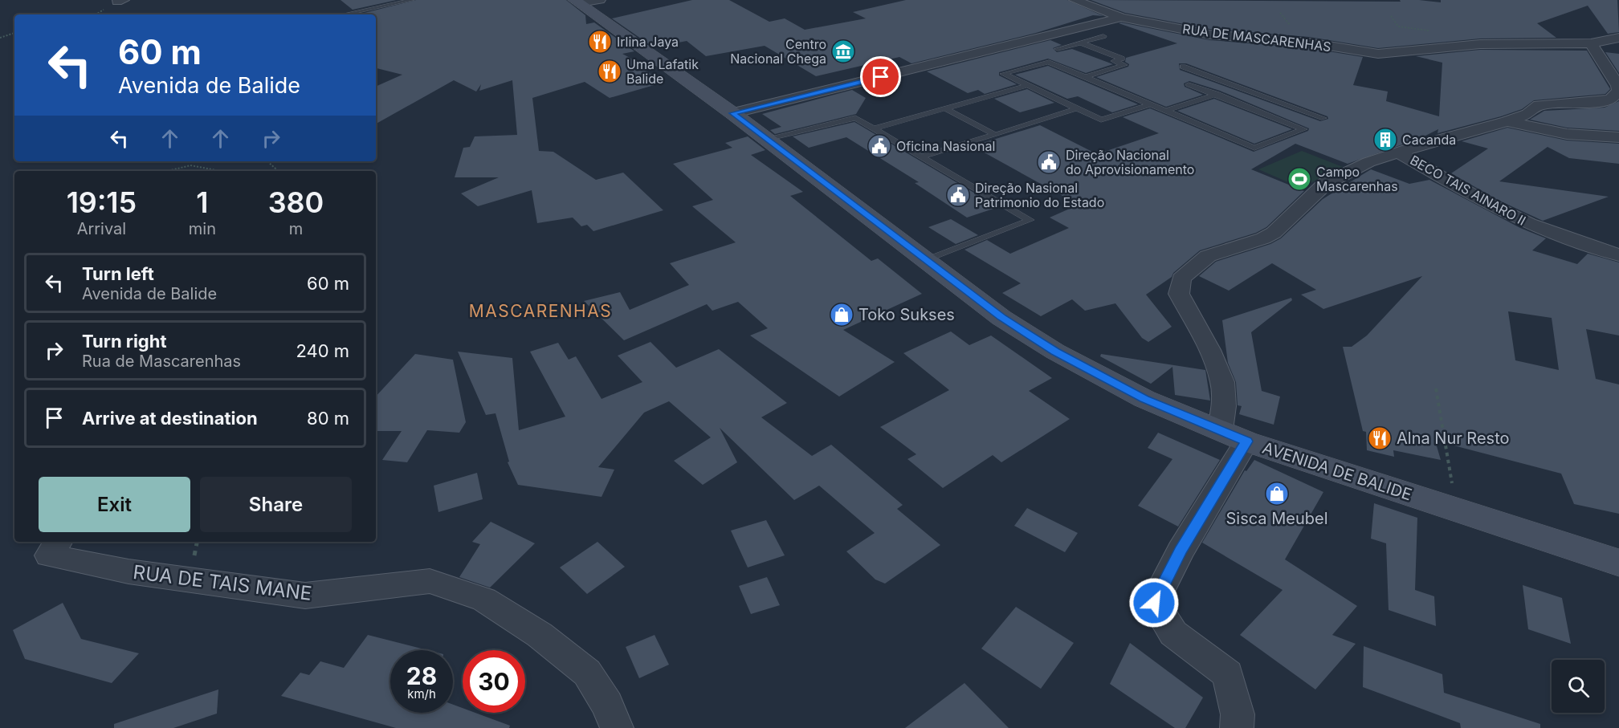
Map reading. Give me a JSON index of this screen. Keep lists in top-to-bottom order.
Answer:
{
  "streets": {
    "main road": ["AVENIDA DE BALIDE"],
    "street": ["RUA DE MASCARENHAS", "BECO TAIS AINARO II", "RUA DE TAIS MANE"]
  },
  "crossings": [
    ["RUA DE MASCARENHAS", "AVENIDA DE BALIDE"]
  ],
  "districts": ["MASCARENHAS"],
  "places": {
    "restaurant": ["Irlina Jaya", "Uma Lafatik Balide", "Alna Nur Resto"],
    "museum": ["Centro Nacional Chega"],
    "building": ["Cacanda"],
    "public building": ["Oficina Nasional", "Direção Nacional do Aprovisionamento", "Direção Nasional Patrimonio do Estado"],
    "sports": ["Campo Mascarenhas"],
    "shop": ["Toko Sukses", "Sisca Meubel"]
  },
  "page": {
    "turn": ["60 m", "Avenida de Balide"],
    "eta": [
      "19:15",
      "Arrival",
      "1",
      "min",
      "380",
      "m"
    ],
    "list": [
      {
        "name": "Turn left",
        "note": "Avenida de Balide",
        "value": "60 m"
      },
      {
        "name": "Turn right",
        "note": "Rua de Mascarenhas",
        "value": "240 m"
      },
      {
        "name": "Arrive at destination",
        "value": "80 m"
      }
    ],
    "buttons": ["Exit", "Share"],
    "speed": "28 km/h",
    "limit": "30"
  }
}
